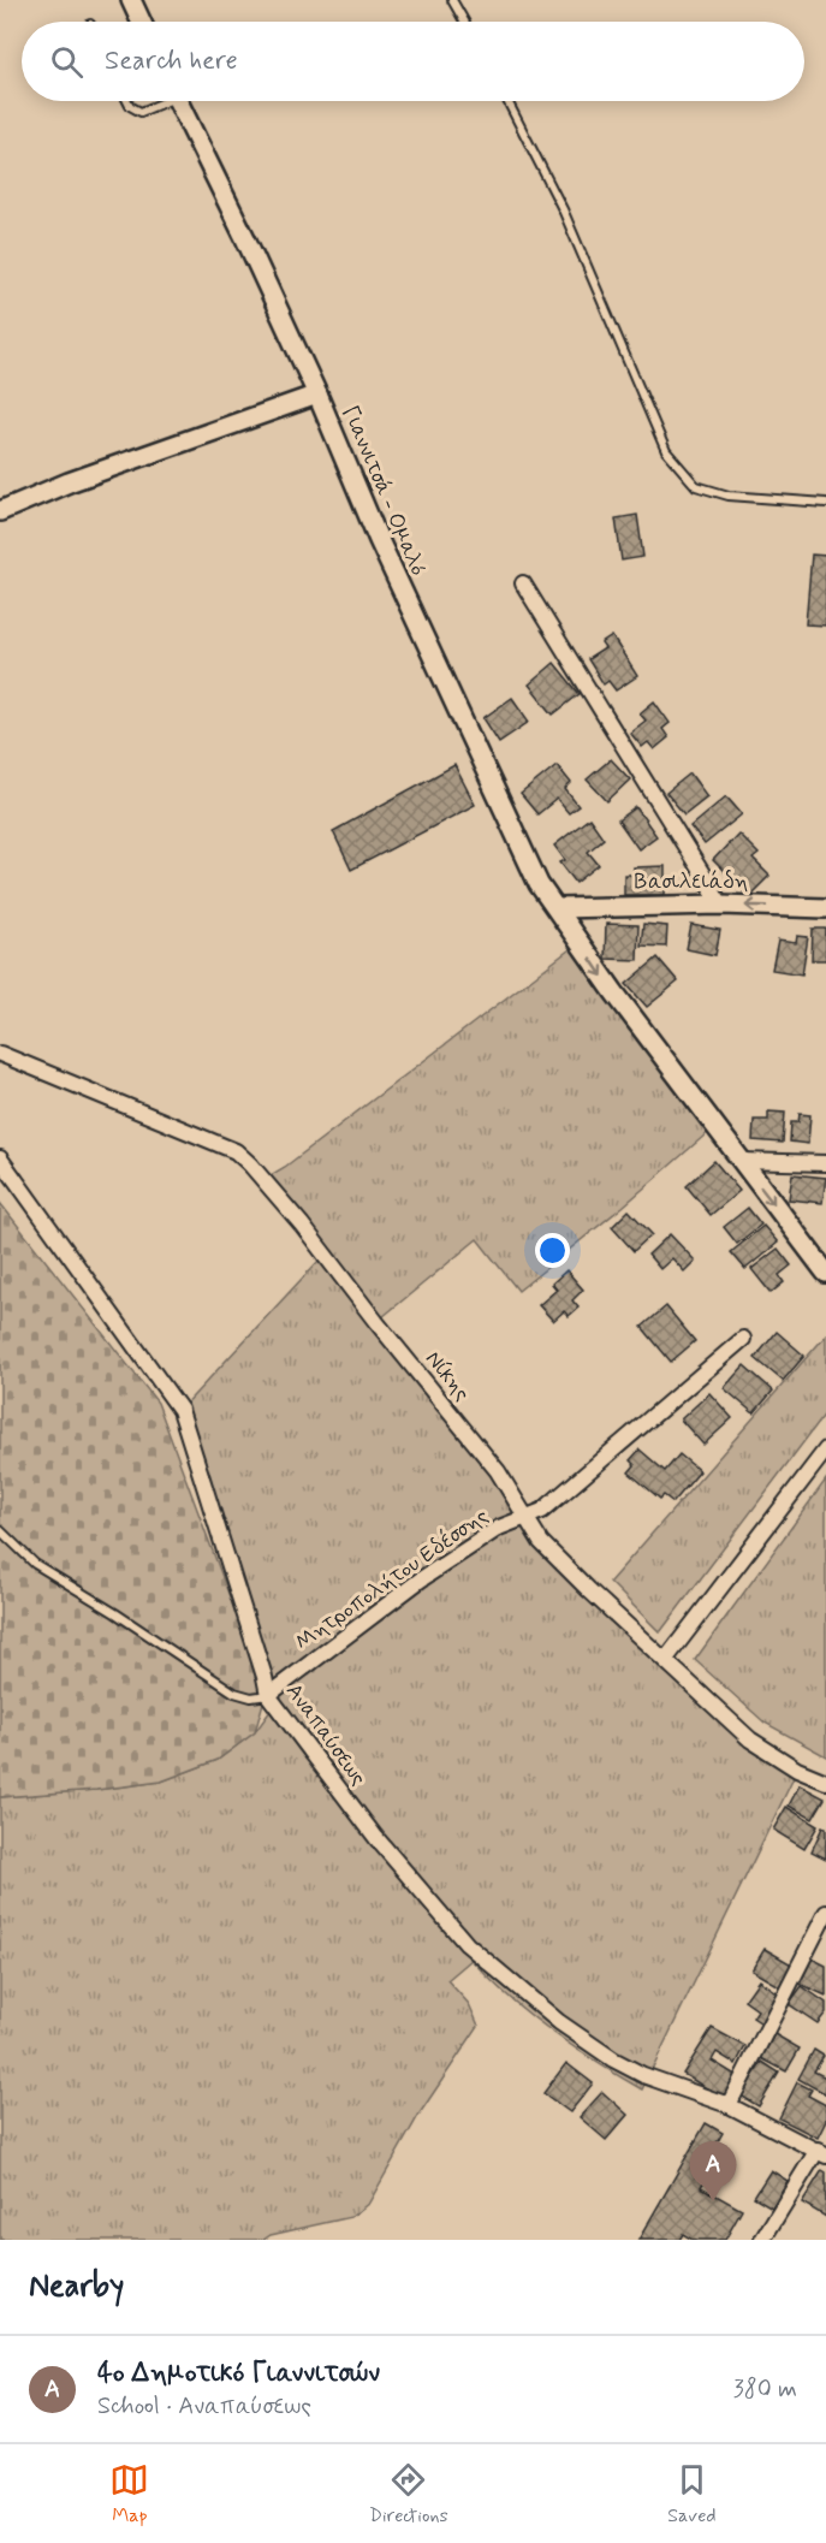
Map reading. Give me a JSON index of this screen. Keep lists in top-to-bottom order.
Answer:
{
  "streets": {
    "street": [
      "Γιαννιτσά - Ομαλό",
      "Βασιλειάδη",
      "Νίκης",
      "Μητροπολήτου Εδέσσης",
      "Αναπαύσεως"
    ]
  },
  "crossings": [
    ["Γιαννιτσά - Ομαλό", "Βασιλειάδη"],
    ["Νίκης", "Μητροπολήτου Εδέσσης"],
    ["Μητροπολήτου Εδέσσης", "Αναπαύσεως"]
  ],
  "one_way": ["Βασιλειάδη"],
  "page": {
    "search": "Search here",
    "pins": "A",
    "heading": "Nearby",
    "list": [
      {
        "mark": "A",
        "name": "4ο Δημοτικό Γιαννιτσών",
        "note": "School · Αναπαύσεως",
        "value": "380 m"
      }
    ],
    "nav": ["Map", "Directions", "Saved"]
  }
}
